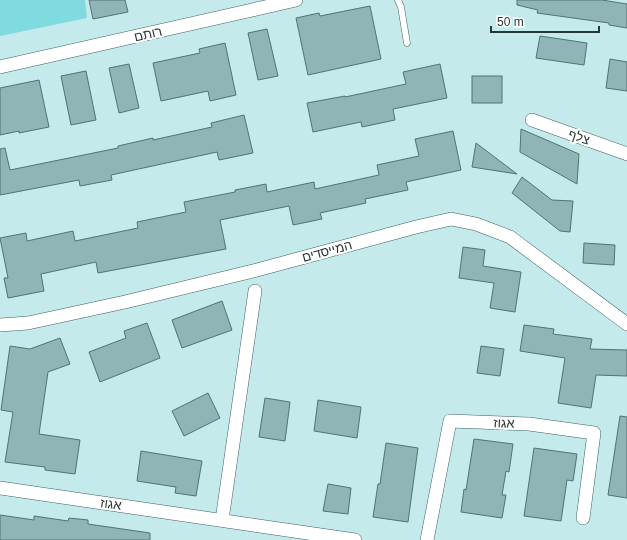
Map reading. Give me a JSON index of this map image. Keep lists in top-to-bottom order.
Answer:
{
  "streets": {
    "street": [
      "רותם",
      "צלף",
      "המייסדים",
      "אגוז"
    ]
  },
  "scale_bar": "50 m"
}
